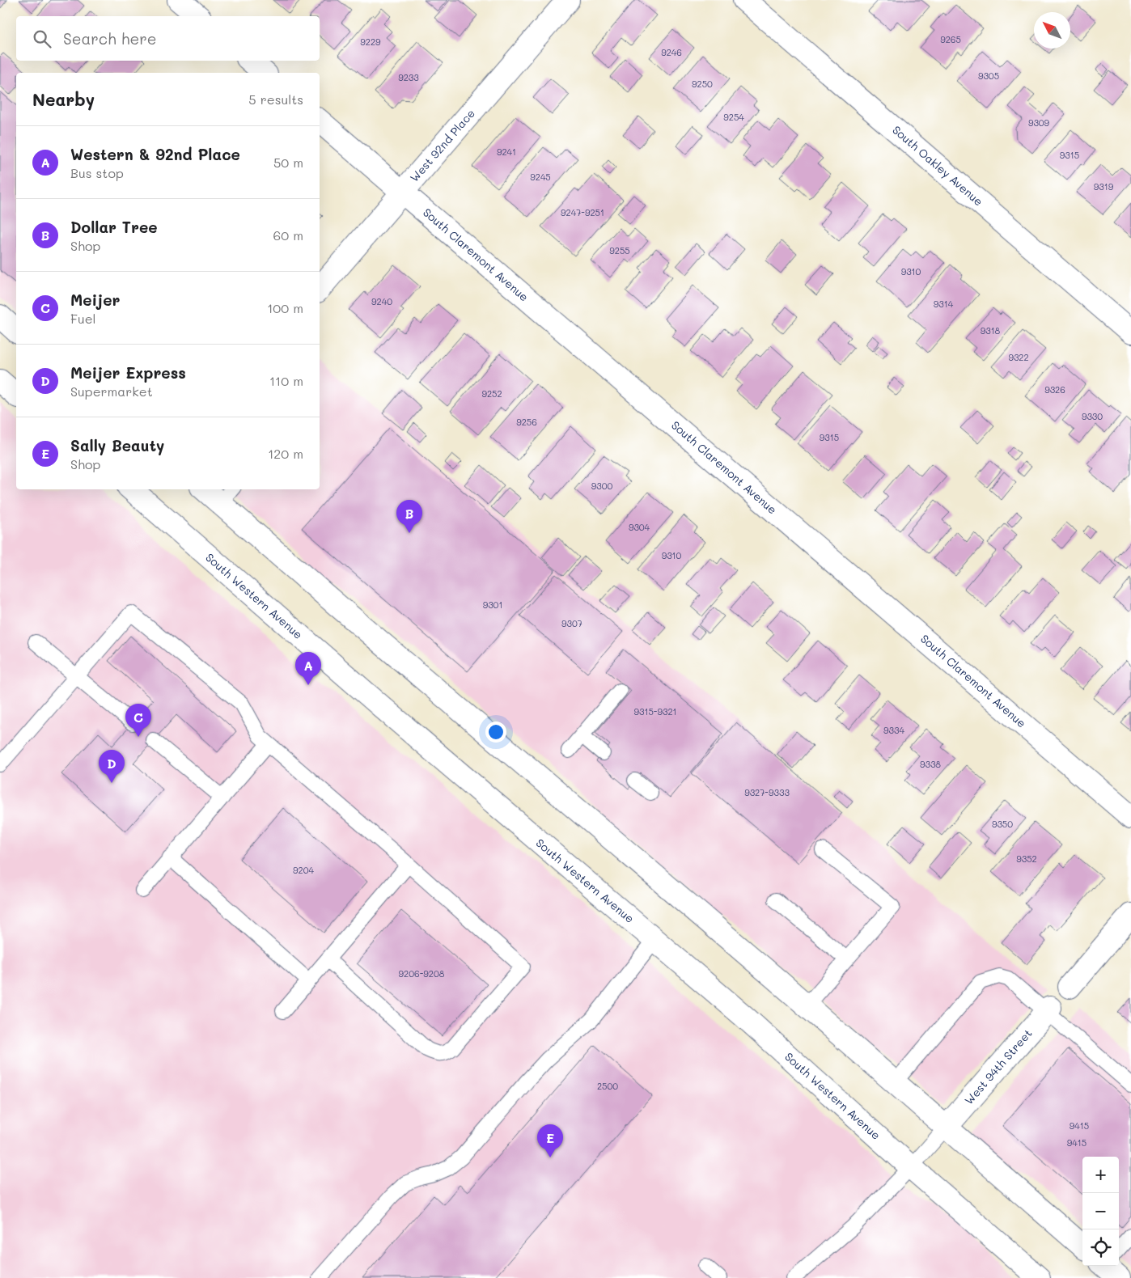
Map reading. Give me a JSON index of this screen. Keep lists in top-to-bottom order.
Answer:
{
  "streets": {
    "main road": [
      "West 92nd Place",
      "South Oakley Avenue",
      "South Claremont Avenue",
      "South Western Avenue",
      "West 94th Street"
    ]
  },
  "crossings": [
    ["West 92nd Place", "South Claremont Avenue"]
  ],
  "house_numbers": [
    "9265",
    "9229",
    "9246",
    "9305",
    "9233",
    "9250",
    "9254",
    "9309",
    "9241",
    "9315",
    "9245",
    "9319",
    "9247-9251",
    "9255",
    "9310",
    "9240",
    "9314",
    "9318",
    "9322",
    "9326",
    "9252",
    "9330",
    "9256",
    "9315",
    "9300",
    "9304",
    "9310",
    "9301",
    "9307",
    "9315-9321",
    "9334",
    "9338",
    "9327-9333",
    "9350",
    "9352",
    "9204",
    "9206-9208",
    "2500",
    "9415",
    "9415"
  ],
  "north": "top left",
  "page": {
    "search": "Search here",
    "heading": ["Nearby", "5 results"],
    "list": [
      {
        "mark": "A",
        "name": "Western & 92nd Place",
        "note": "Bus stop",
        "value": "50 m"
      },
      {
        "mark": "B",
        "name": "Dollar Tree",
        "note": "Shop",
        "value": "60 m"
      },
      {
        "mark": "C",
        "name": "Meijer",
        "note": "Fuel",
        "value": "100 m"
      },
      {
        "mark": "D",
        "name": "Meijer Express",
        "note": "Supermarket",
        "value": "110 m"
      },
      {
        "mark": "E",
        "name": "Sally Beauty",
        "note": "Shop",
        "value": "120 m"
      }
    ],
    "pins": [
      "B",
      "A",
      "C",
      "D",
      "E"
    ],
    "map_buttons": ["+", "−"]
  }
}
